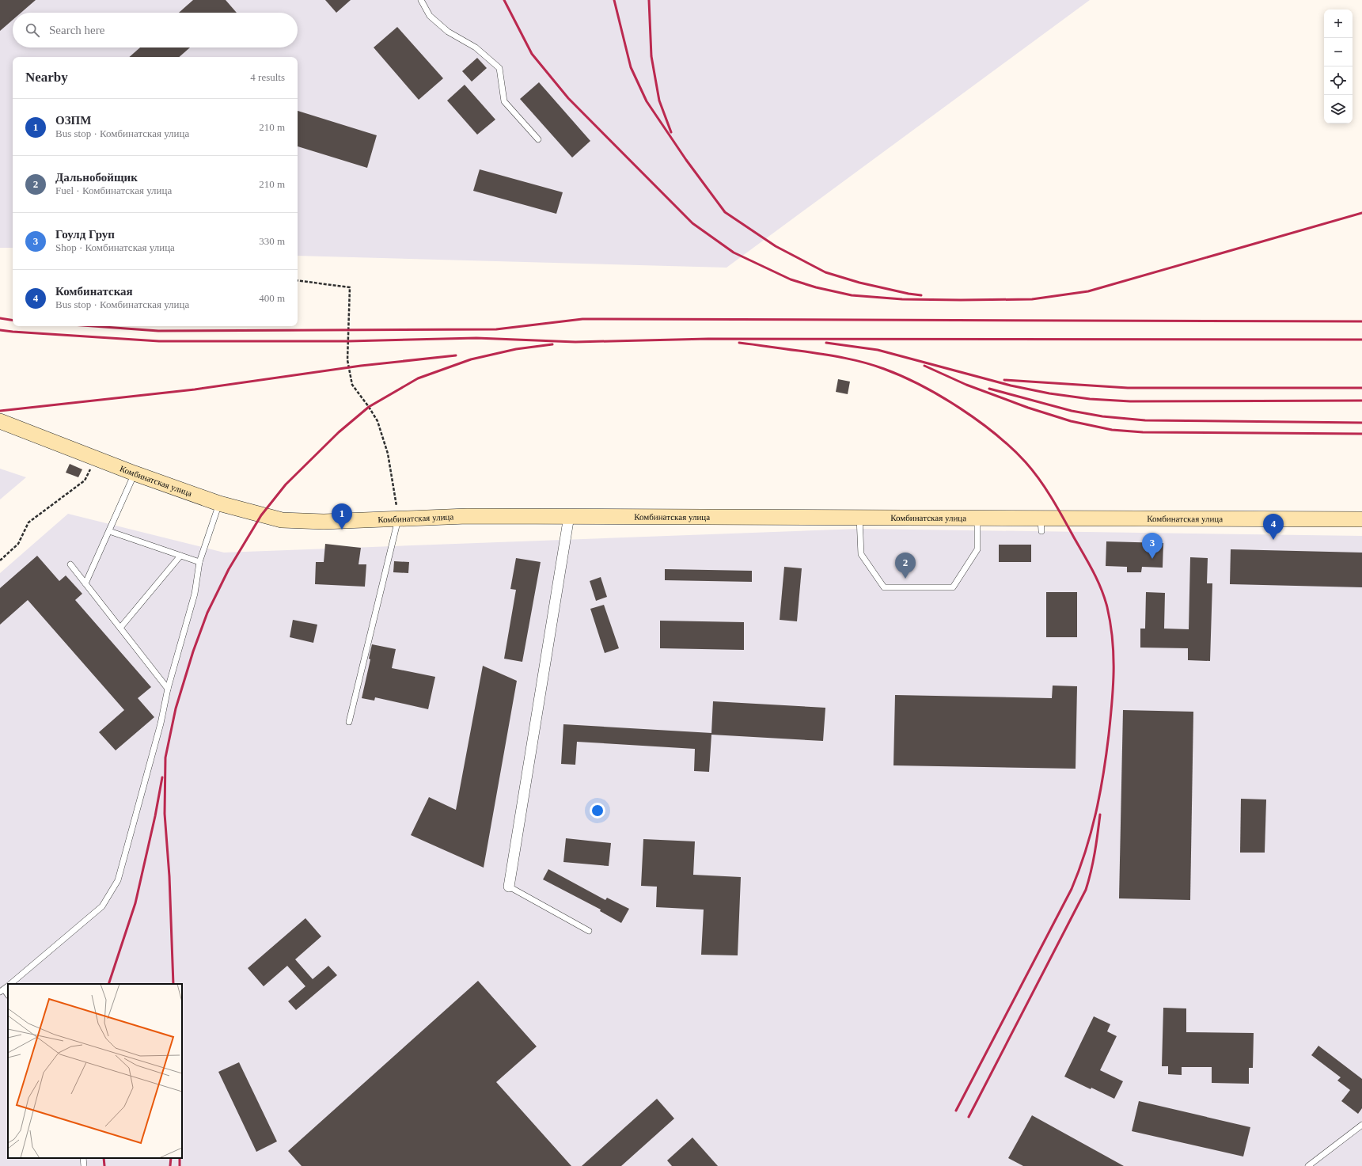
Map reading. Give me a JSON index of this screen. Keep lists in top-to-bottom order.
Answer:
{
  "streets": {
    "main road": ["Комбинатская улица"]
  },
  "page": {
    "map_buttons": ["+", "−"],
    "search": "Search here",
    "heading": ["Nearby", "4 results"],
    "list": [
      {
        "mark": "1",
        "name": "ОЗПМ",
        "note": "Bus stop · Комбинатская улица",
        "value": "210 m"
      },
      {
        "mark": "2",
        "name": "Дальнобойщик",
        "note": "Fuel · Комбинатская улица",
        "value": "210 m"
      },
      {
        "mark": "3",
        "name": "Гоулд Груп",
        "note": "Shop · Комбинатская улица",
        "value": "330 m"
      },
      {
        "mark": "4",
        "name": "Комбинатская",
        "note": "Bus stop · Комбинатская улица",
        "value": "400 m"
      }
    ],
    "pins": [
      "1",
      "4",
      "3",
      "2"
    ]
  }
}
